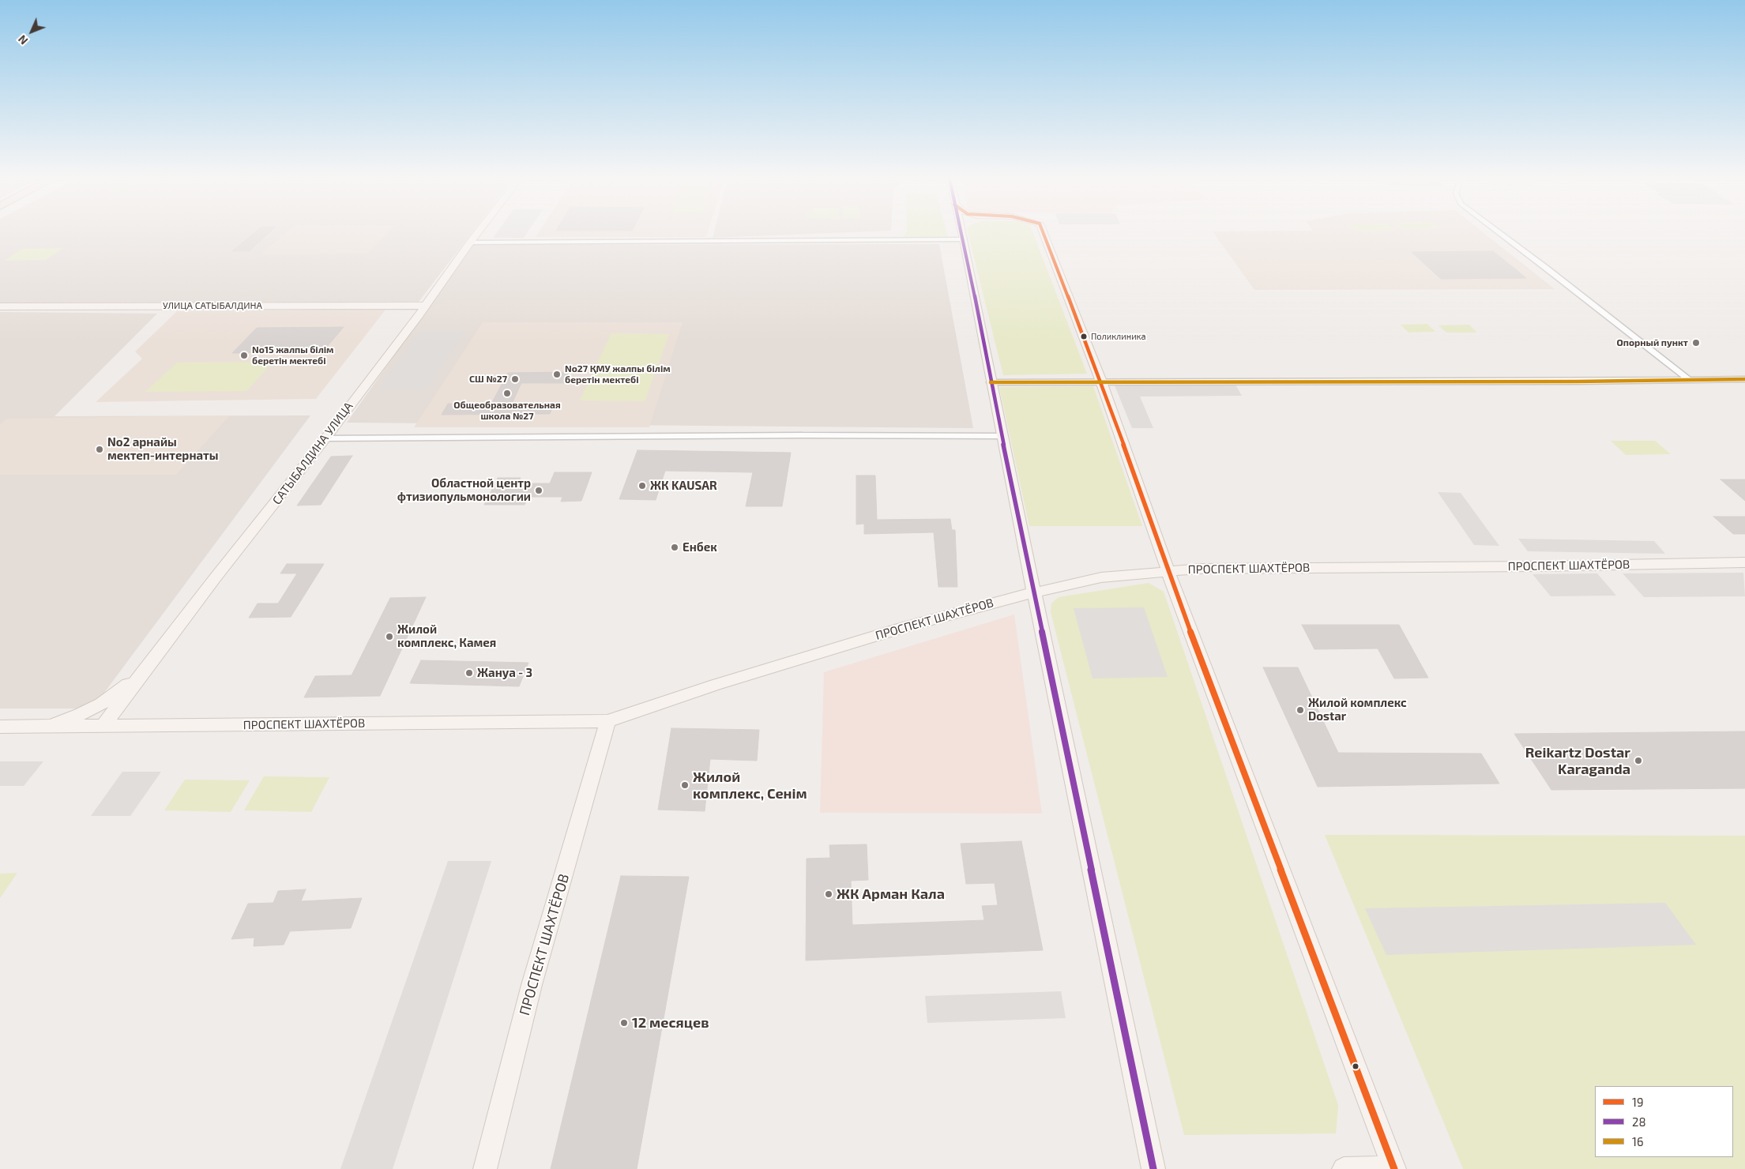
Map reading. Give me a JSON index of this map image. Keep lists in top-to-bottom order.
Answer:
{
  "streets": {
    "main road": ["УЛИЦА САТЫБАЛДИНА", "САТЫБАЛДИНА УЛИЦА", "ПРОСПЕКТ ШАХТЁРОВ"]
  },
  "crossings": [
    ["УЛИЦА САТЫБАЛДИНА", "САТЫБАЛДИНА УЛИЦА"],
    ["САТЫБАЛДИНА УЛИЦА", "ПРОСПЕКТ ШАХТЁРОВ"]
  ],
  "places": [
    "Поликлиника",
    "Опорный пункт",
    "No15 жалпы білім беретін мектебі",
    "No27 ҚМУ жалпы білім беретін мектебі",
    "СШ №27",
    "Общеобразовательная школа №27",
    "No2 арнайы мектеп-интернаты",
    "ЖК KAUSAR",
    "Областной центр фтизиопульмонологии",
    "Енбек",
    "Жилой комплекс, Камея",
    "Жануа - 3",
    "Жилой комплекс Dostar",
    "Reikartz Dostar Karaganda",
    "Жилой комплекс, Сенiм",
    "ЖК Арман Кала",
    "12 месяцев"
  ],
  "lines": ["transit line 19", "transit line 28", "transit line 16"],
  "legend": ["19", "28", "16"],
  "north": "bottom left"
}
